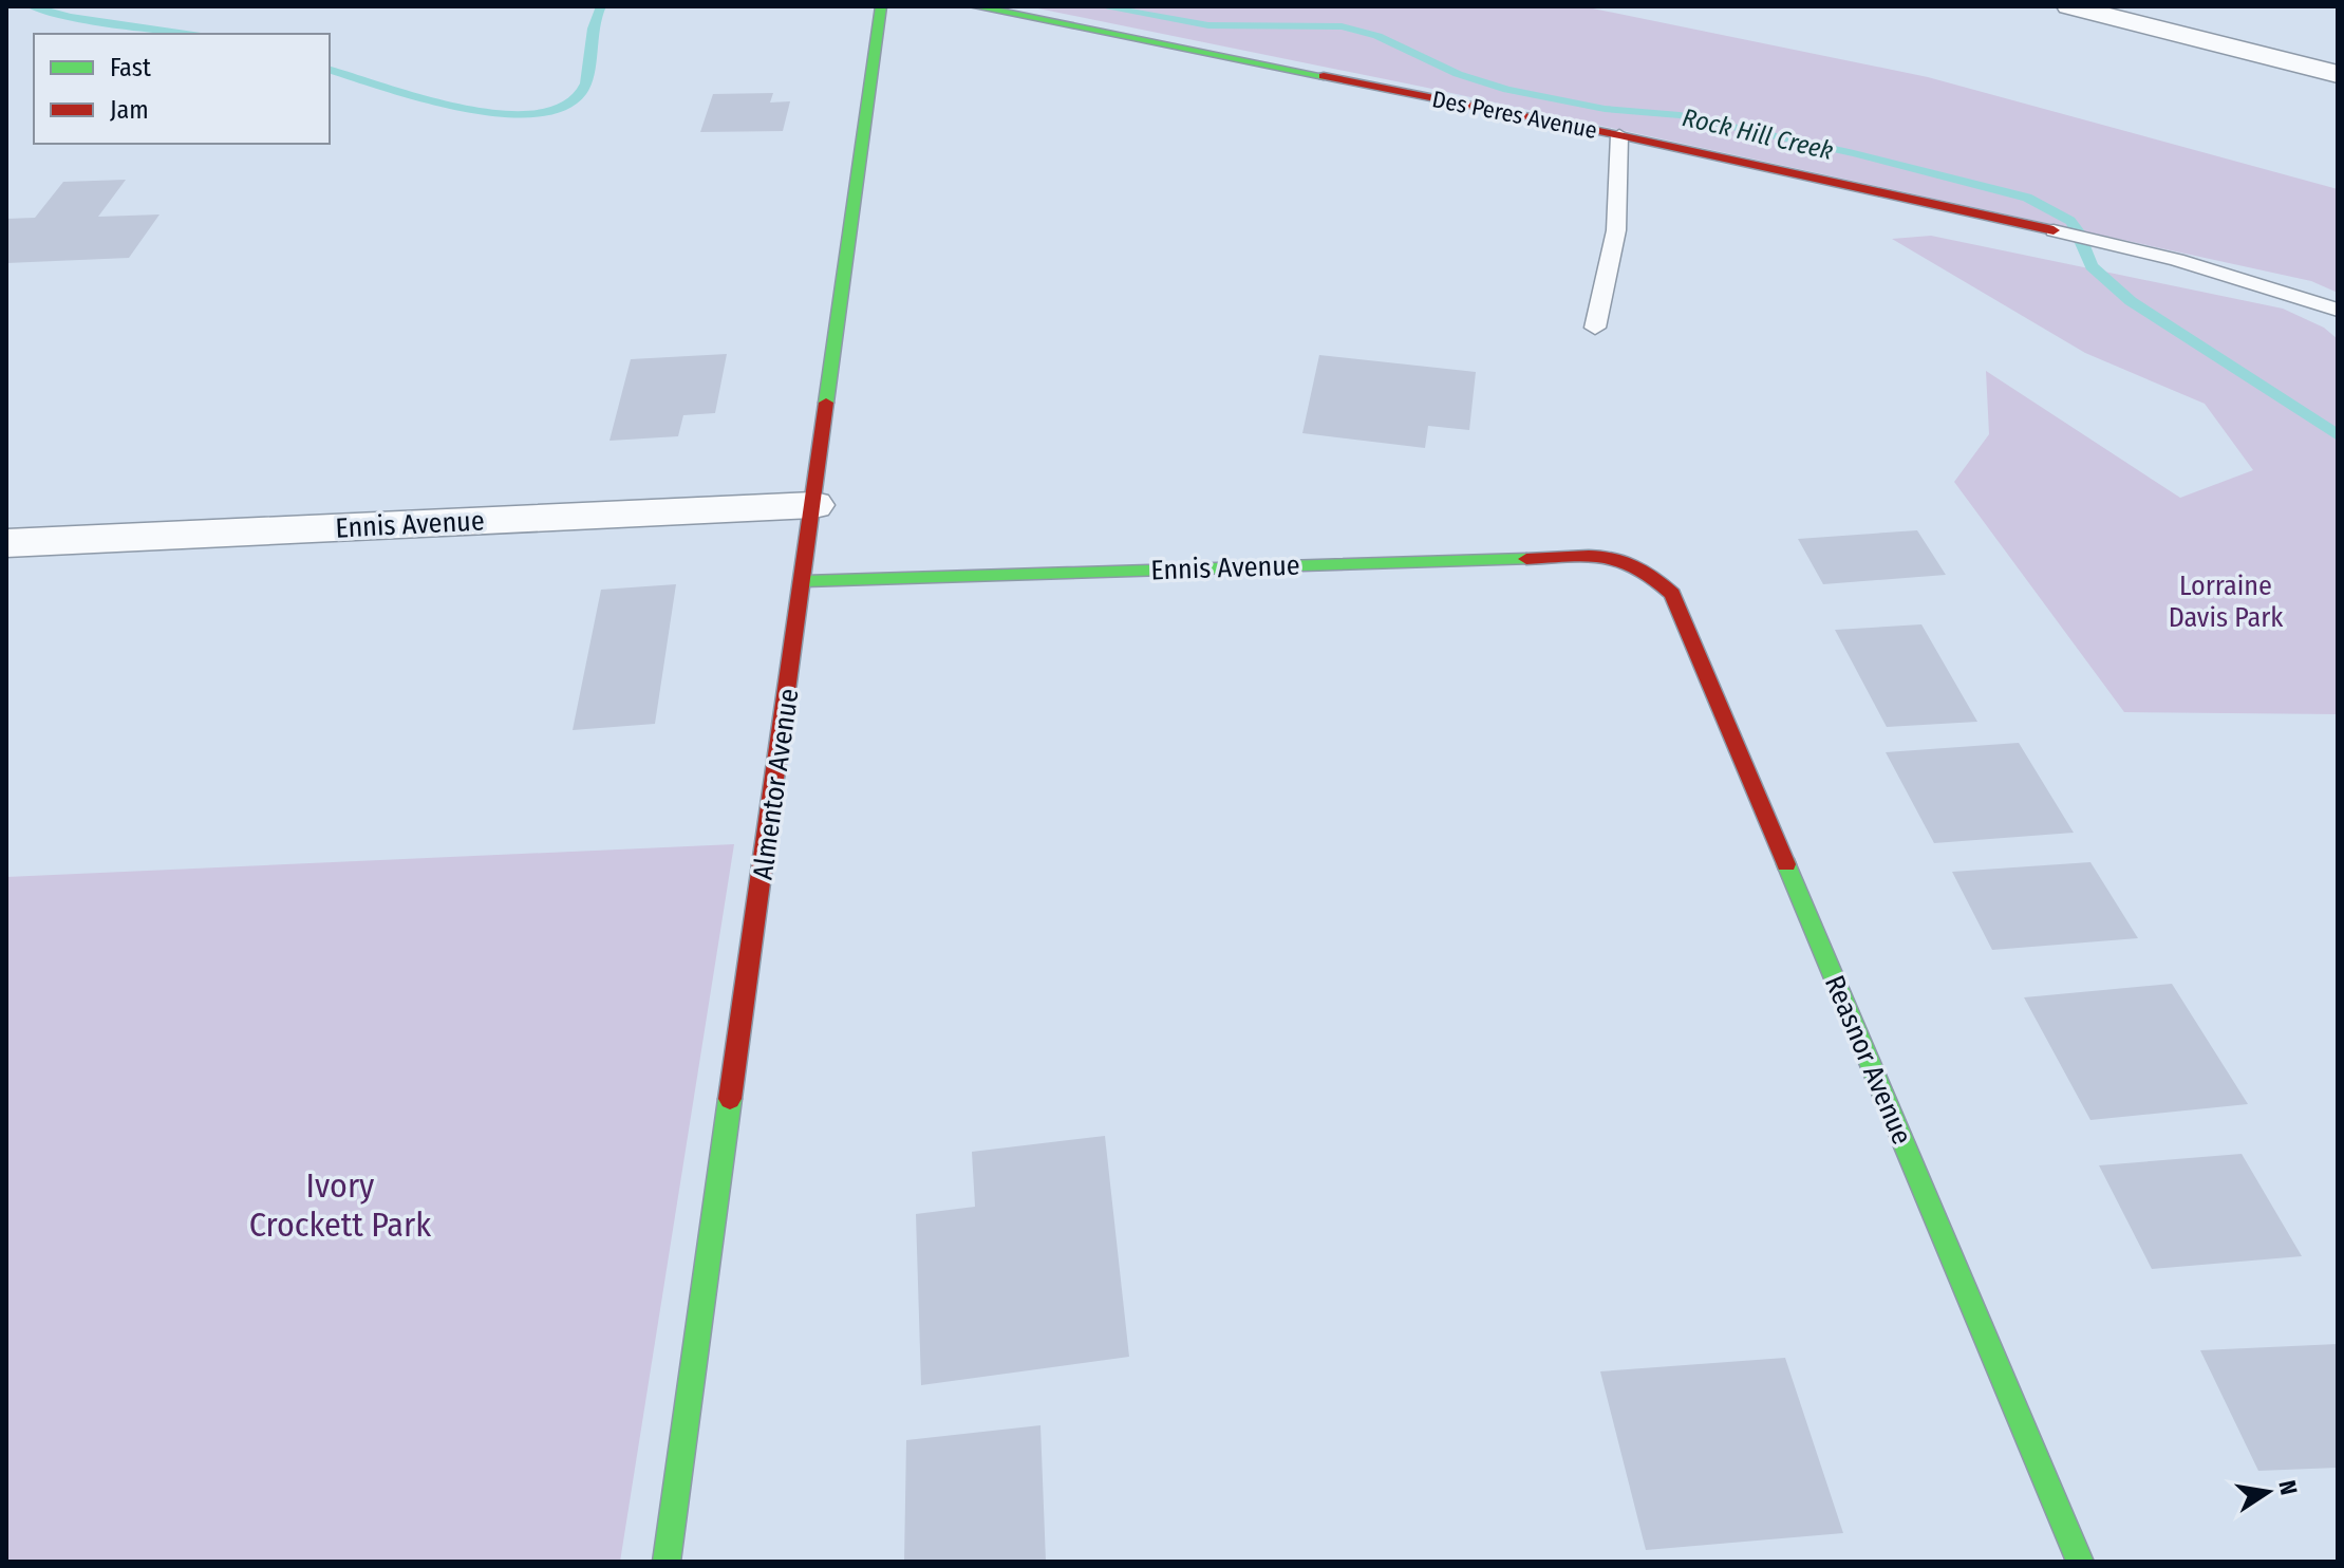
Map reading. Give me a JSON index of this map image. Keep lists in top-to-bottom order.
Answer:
{
  "streets": {
    "street": [
      "Des Peres Avenue",
      "Ennis Avenue",
      "Almentor Avenue",
      "Reasnor Avenue"
    ]
  },
  "crossings": [
    ["Ennis Avenue", "Almentor Avenue"],
    ["Ennis Avenue", "Reasnor Avenue"]
  ],
  "water": ["Rock Hill Creek"],
  "parks": ["Lorraine Davis Park", "Ivory Crockett Park"],
  "legend": ["Fast", "Jam"],
  "north": "right"
}
